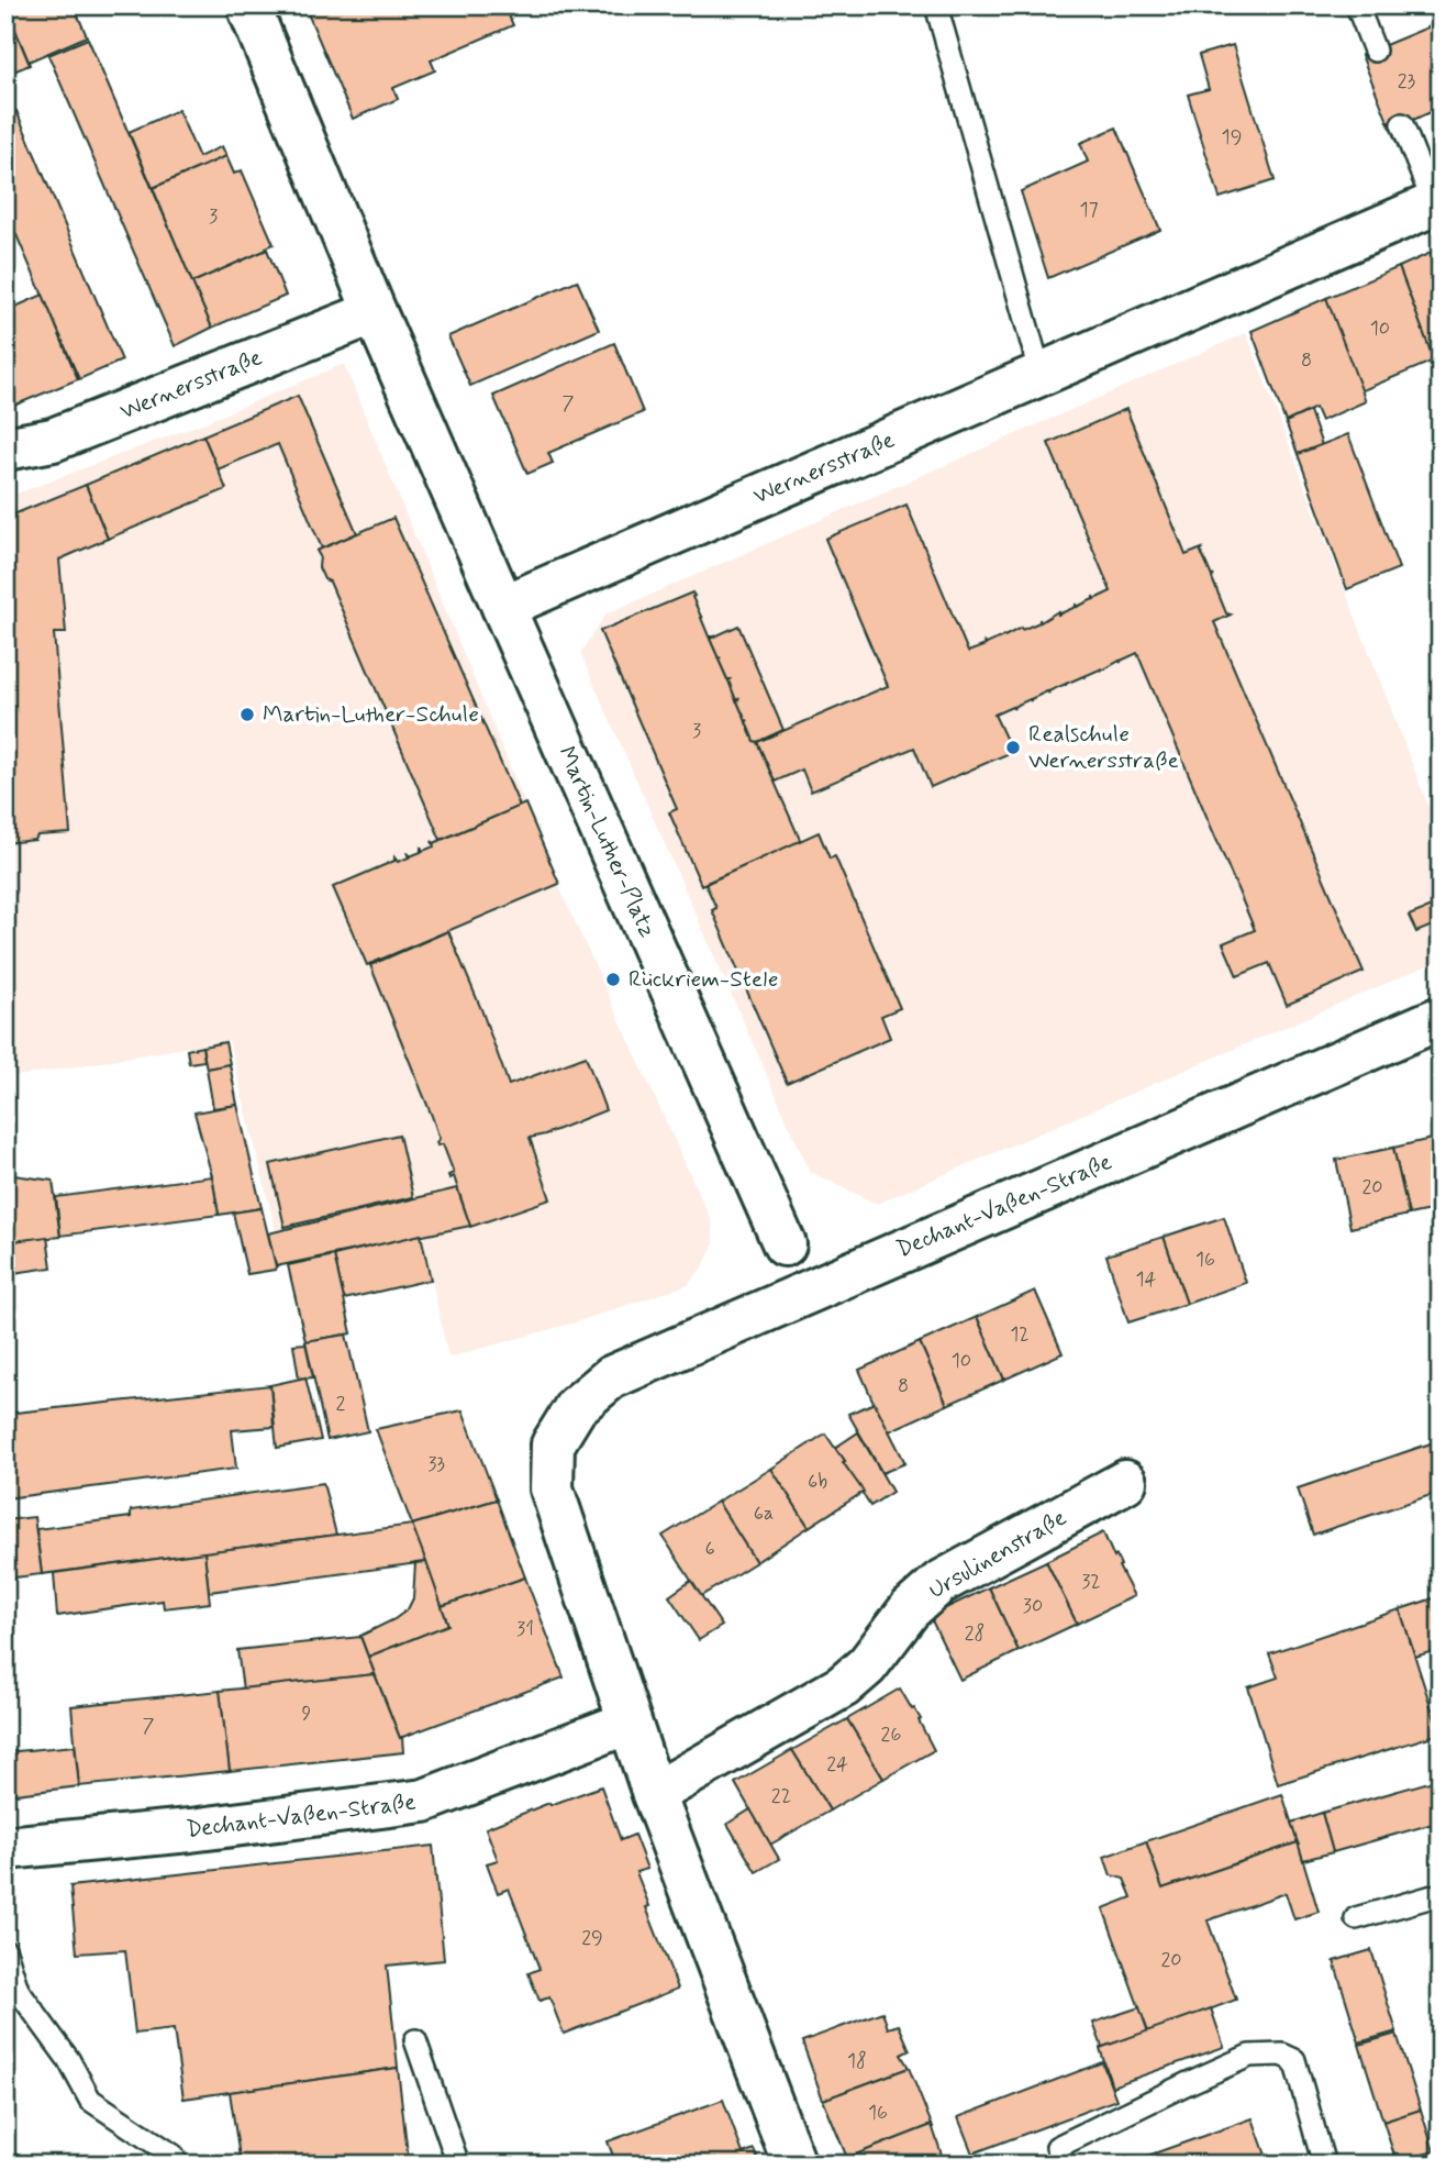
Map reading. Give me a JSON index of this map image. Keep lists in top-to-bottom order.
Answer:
{
  "streets": {
    "street": [
      "Wernersstraße",
      "Martin-Luther-Platz",
      "Dechant-Vaßen-Straße",
      "Ursulinenstraße"
    ]
  },
  "crossings": [
    ["Wernersstraße", "Martin-Luther-Platz"]
  ],
  "places": ["Martin-Luther-Schule", "Realschule Wernersstraße", "Rückriem-Stele"],
  "house_numbers": [
    "23",
    "19",
    "17",
    "3",
    "10",
    "8",
    "7",
    "3",
    "20",
    "16",
    "14",
    "12",
    "10",
    "8",
    "2",
    "33",
    "6b",
    "6a",
    "6",
    "32",
    "30",
    "31",
    "28",
    "9",
    "7",
    "26",
    "24",
    "22",
    "29",
    "20",
    "18",
    "16"
  ]
}
